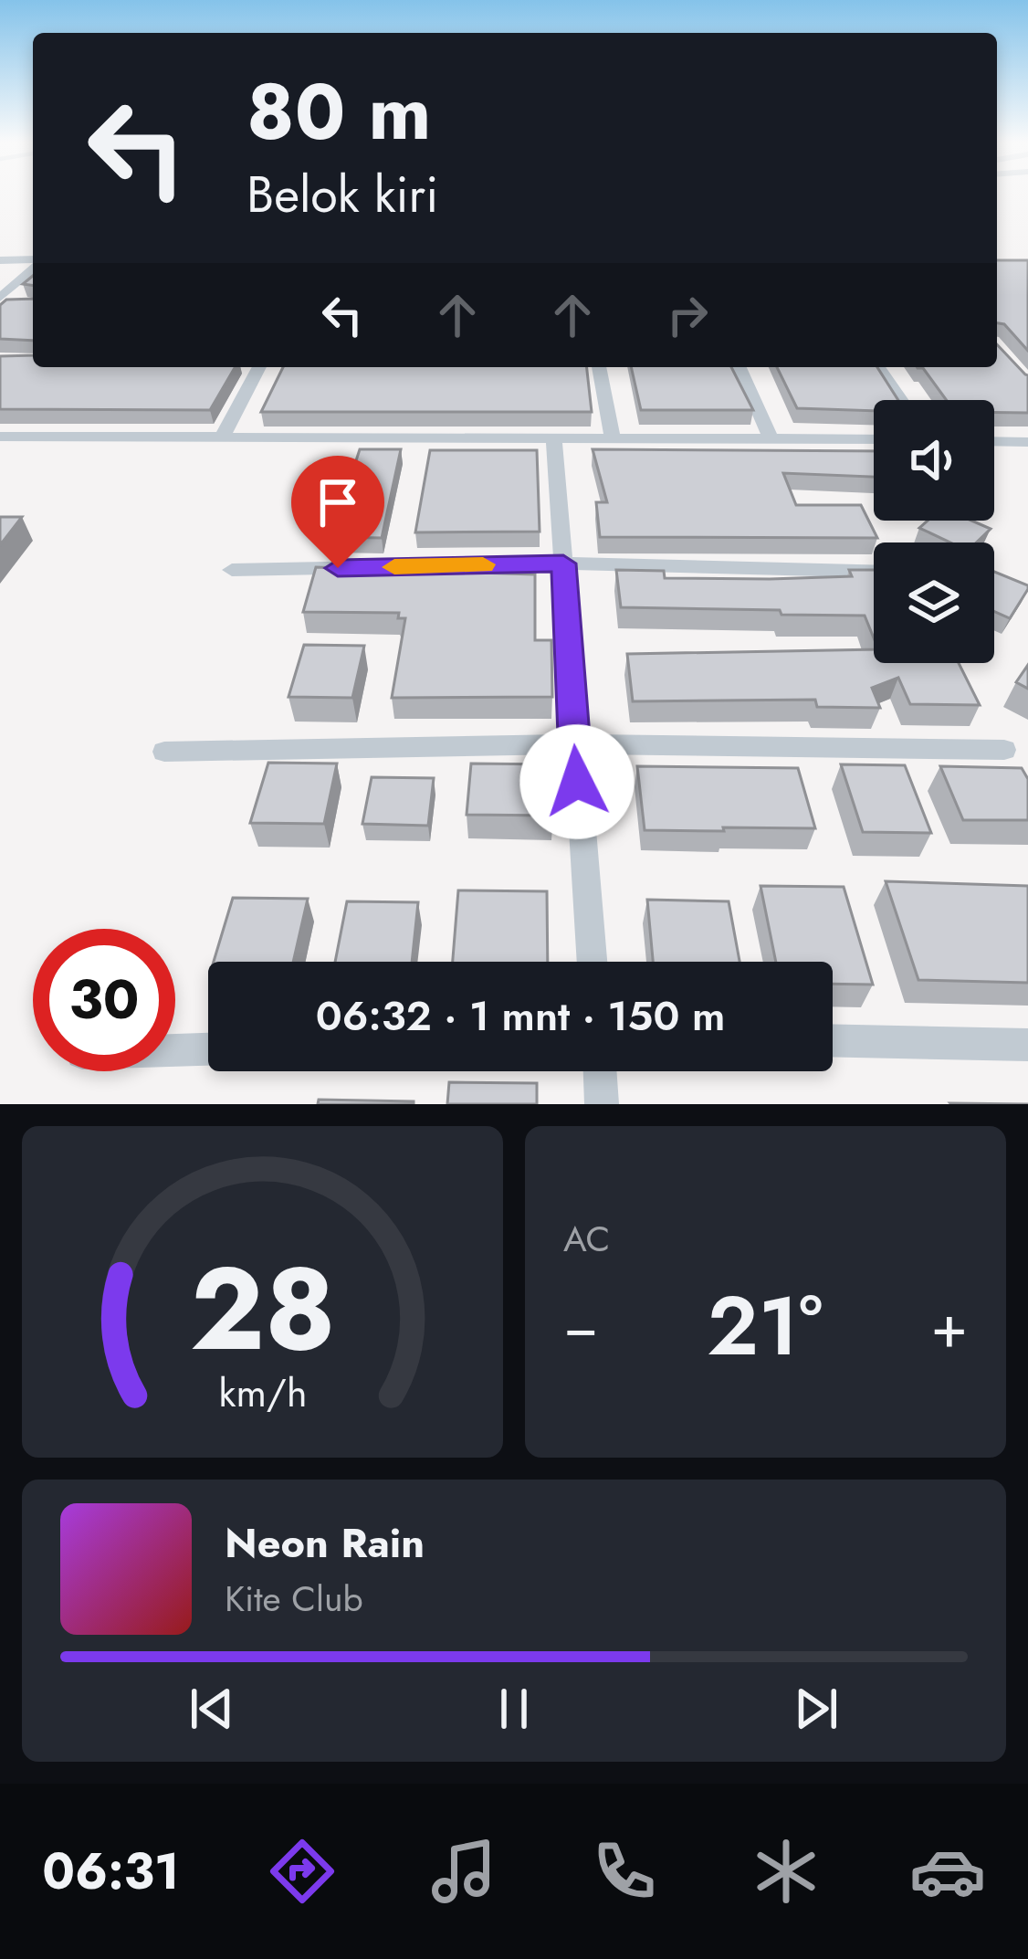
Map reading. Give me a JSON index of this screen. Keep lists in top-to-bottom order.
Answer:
{
  "page": {
    "turn": ["80 m", "Belok kiri"],
    "limit": "30",
    "trip": "06:32 · 1 mnt · 150 m",
    "tile": "AC",
    "heat": ["−", "21°", "+"],
    "song": ["Neon Rain", "Kite Club"],
    "tabs": "06:31",
    "gauge": ["28", "km/h"]
  }
}
